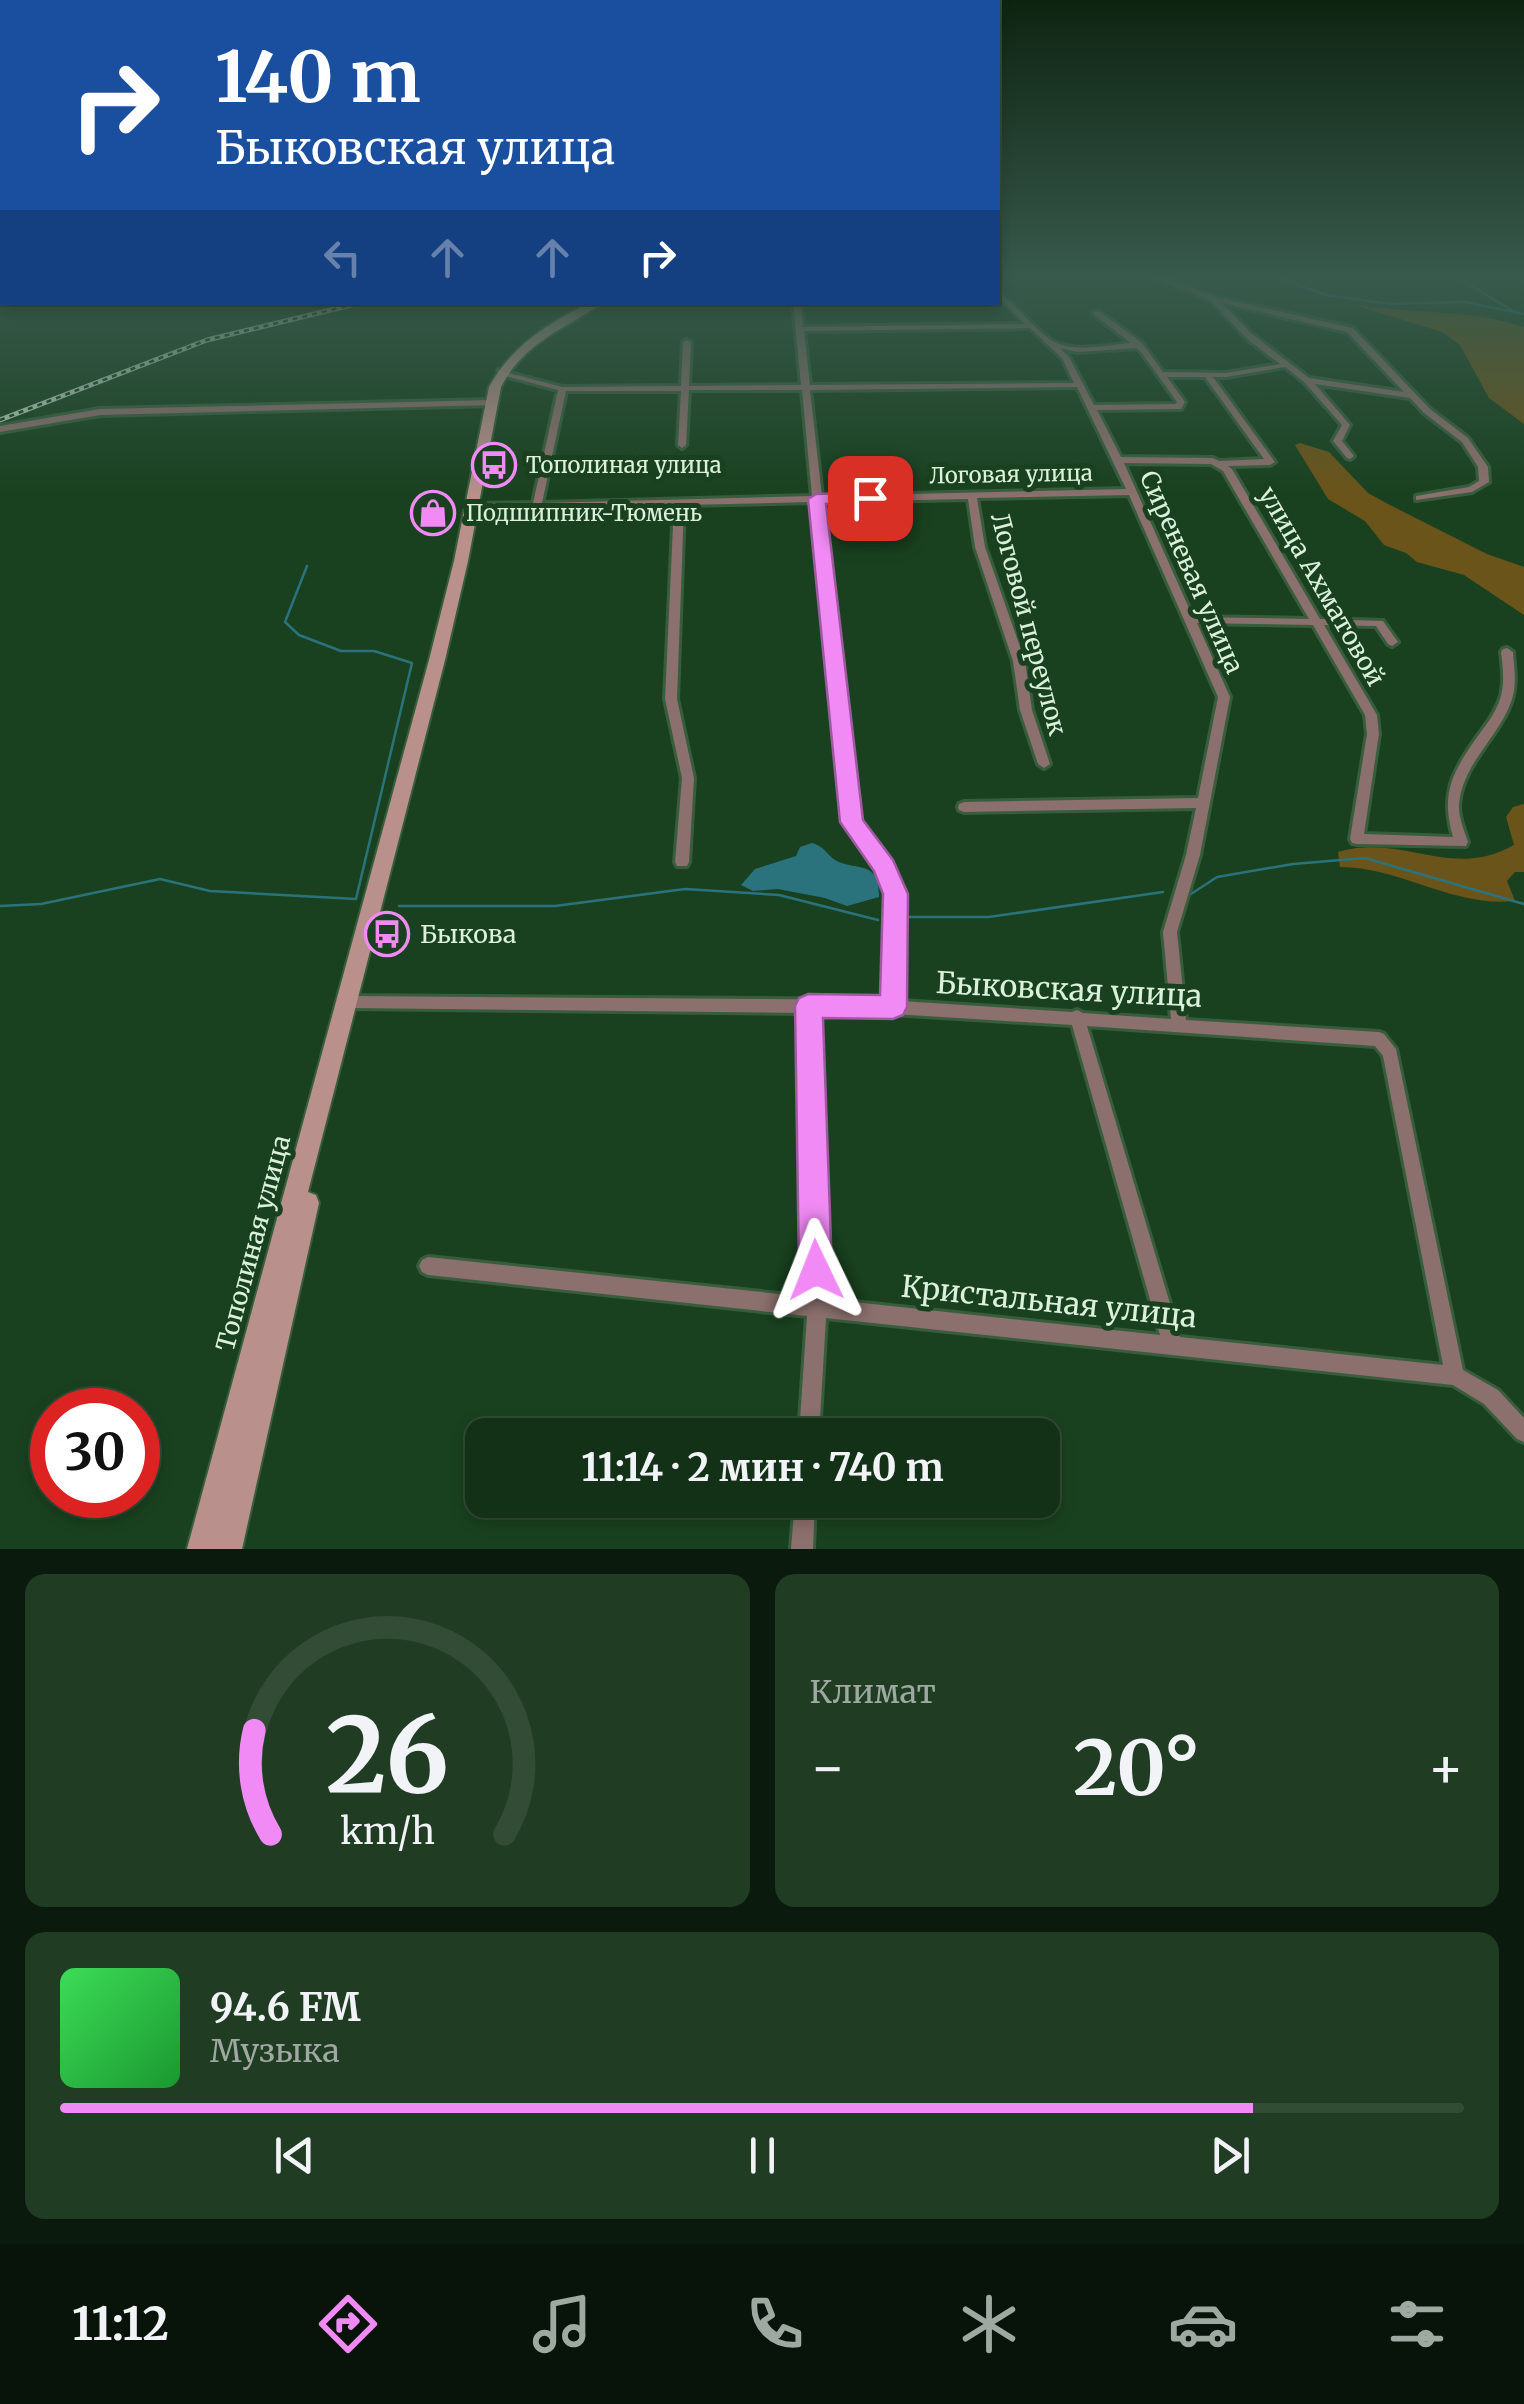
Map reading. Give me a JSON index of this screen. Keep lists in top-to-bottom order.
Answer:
{
  "streets": {
    "main road": ["Тополиная улица"],
    "street": [
      "Логовая улица",
      "Сиреневая улица",
      "улица Ахматовой",
      "Логовой переулок",
      "Быковская улица",
      "Кристальная улица"
    ]
  },
  "crossings": [
    ["Логовая улица", "Сиреневая улица"],
    ["Логовая улица", "Логовой переулок"],
    ["Логовая улица", "Тополиная улица"],
    ["Сиреневая улица", "Быковская улица"],
    ["Быковская улица", "Тополиная улица"],
    ["Быковская улица", "Кристальная улица"]
  ],
  "places": {
    "bus stop": ["Тополиная улица", "Быкова"],
    "shop": ["Подшипник-Тюмень"]
  },
  "page": {
    "turn": ["140 m", "Быковская улица"],
    "limit": "30",
    "trip": "11:14 · 2 мин · 740 m",
    "tile": "Климат",
    "heat": ["−", "20°", "+"],
    "song": ["94.6 FM", "Музыка"],
    "tabs": "11:12",
    "gauge": ["26", "km/h"]
  }
}
